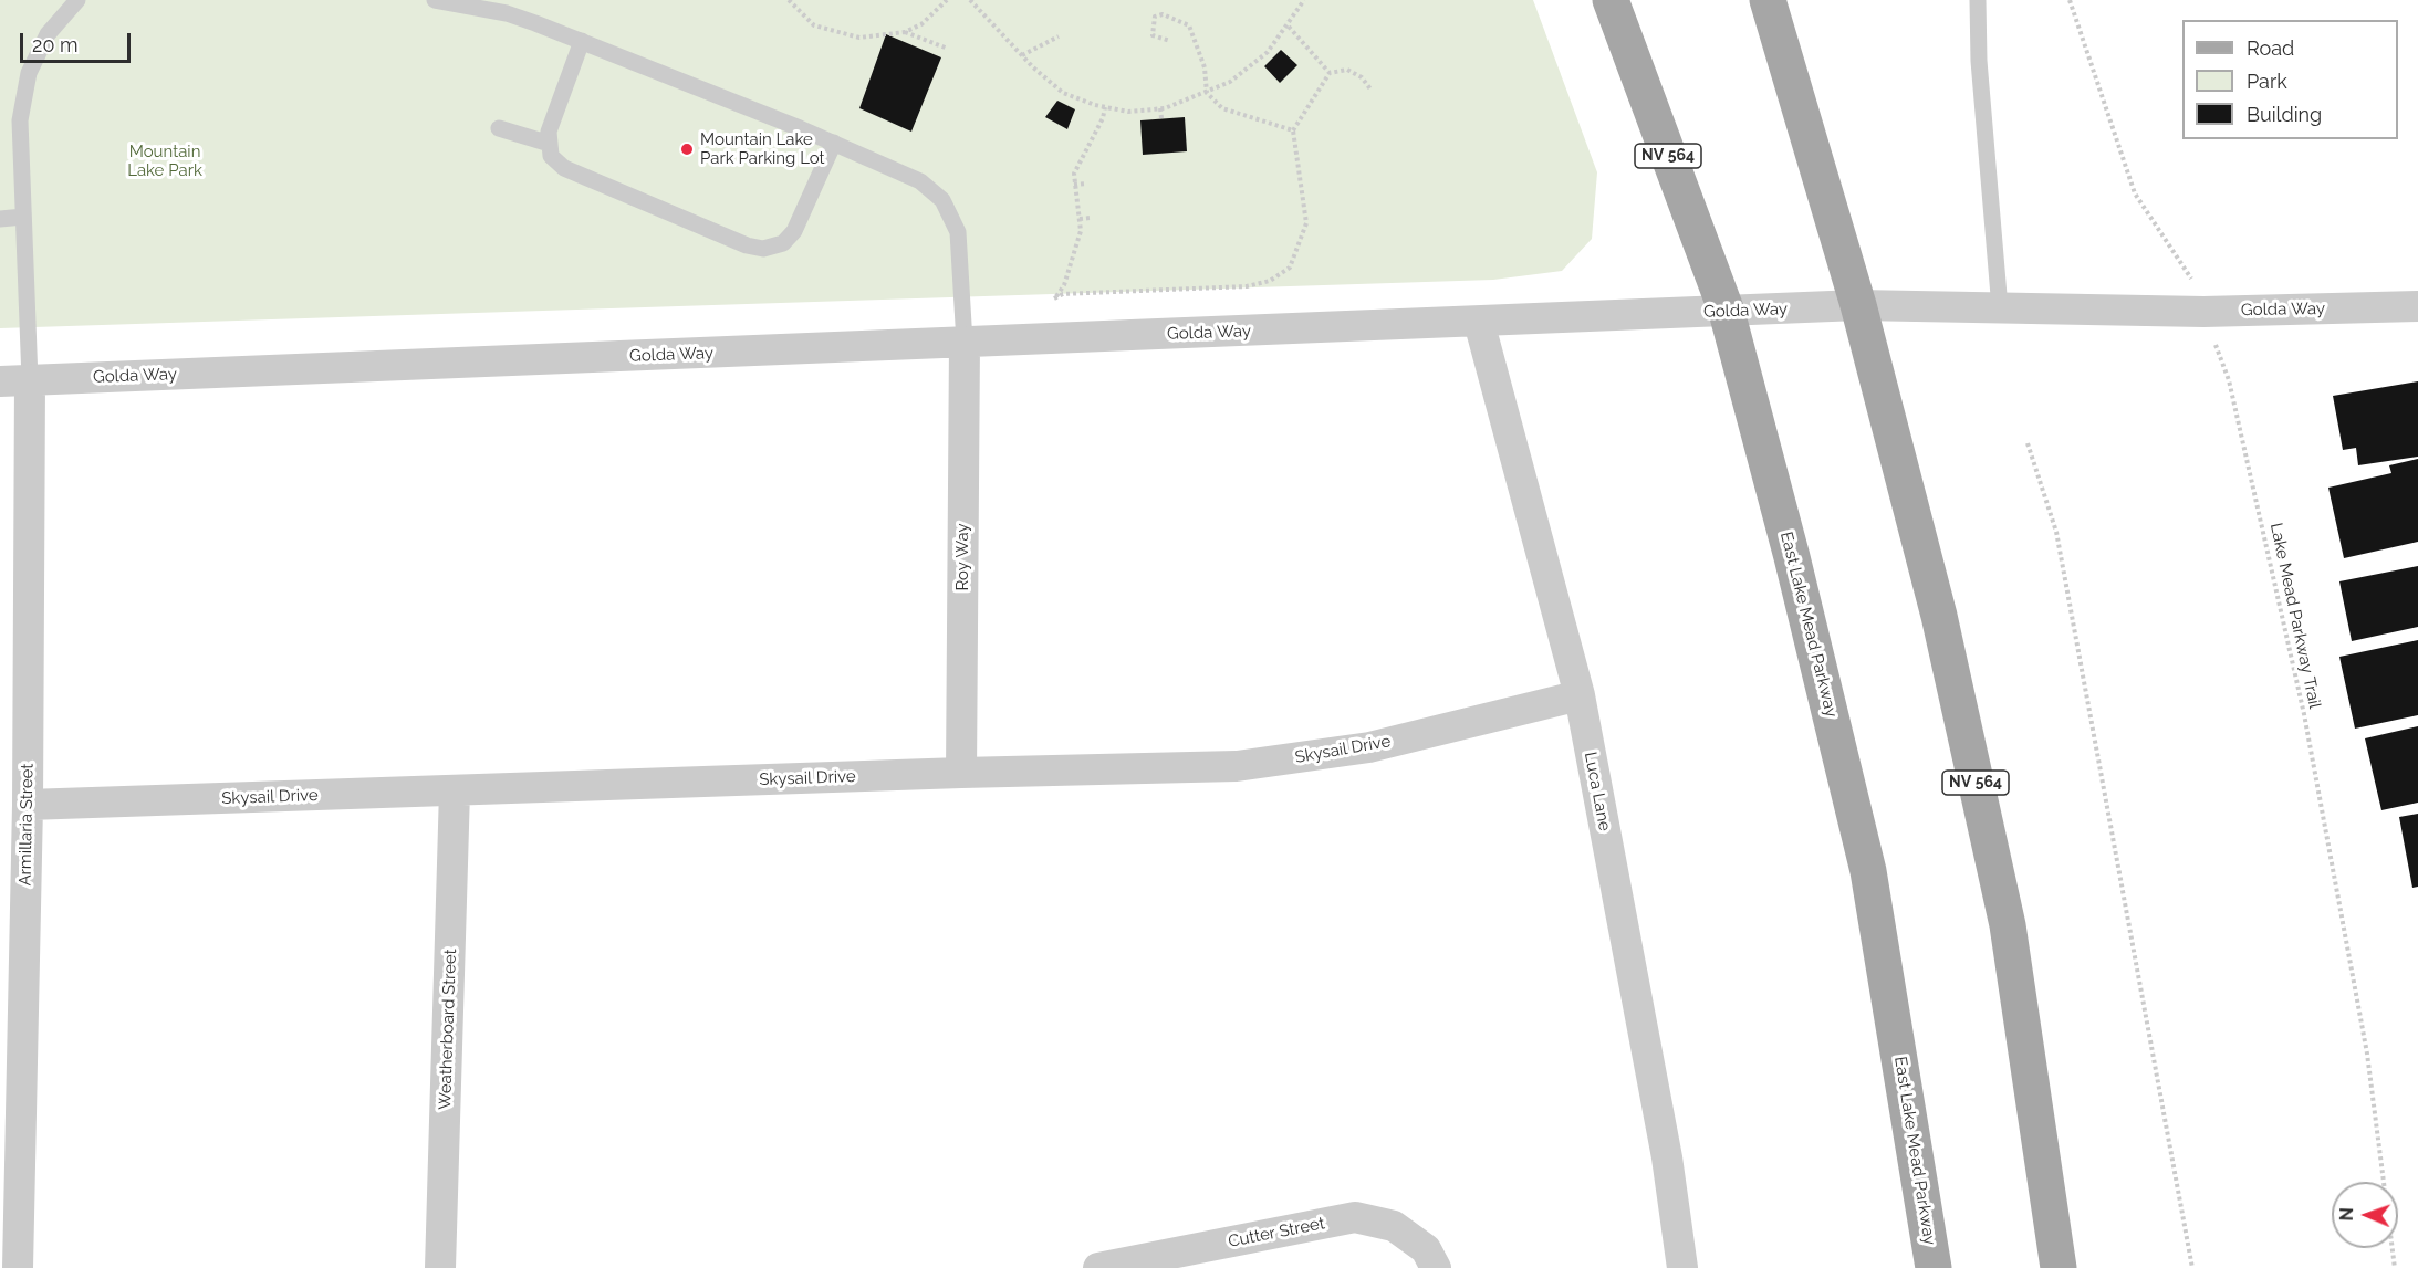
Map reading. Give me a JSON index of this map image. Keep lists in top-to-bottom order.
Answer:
{
  "streets": {
    "main road": ["NV 564", "East Lake Mead Parkway"],
    "street": [
      "Golda Way",
      "Roy Way",
      "Skysail Drive",
      "Luca Lane",
      "Armillaria Street",
      "Weatherboard Street",
      "Cutter Street"
    ],
    "path": ["Lake Mead Parkway Trail"]
  },
  "crossings": [
    ["NV 564", "Golda Way"],
    ["Golda Way", "Roy Way"],
    ["Golda Way", "Lake Mead Parkway Trail"],
    ["Golda Way", "East Lake Mead Parkway"],
    ["Golda Way", "Luca Lane"],
    ["Golda Way", "Armillaria Street"],
    ["Roy Way", "Skysail Drive"],
    ["Skysail Drive", "Luca Lane"],
    ["Skysail Drive", "Armillaria Street"],
    ["Skysail Drive", "Weatherboard Street"]
  ],
  "parks": ["Mountain Lake Park"],
  "places": ["Mountain Lake Park Parking Lot"],
  "legend": ["Road", "Park", "Building"],
  "scale_bar": "20 m",
  "north": "left"
}
